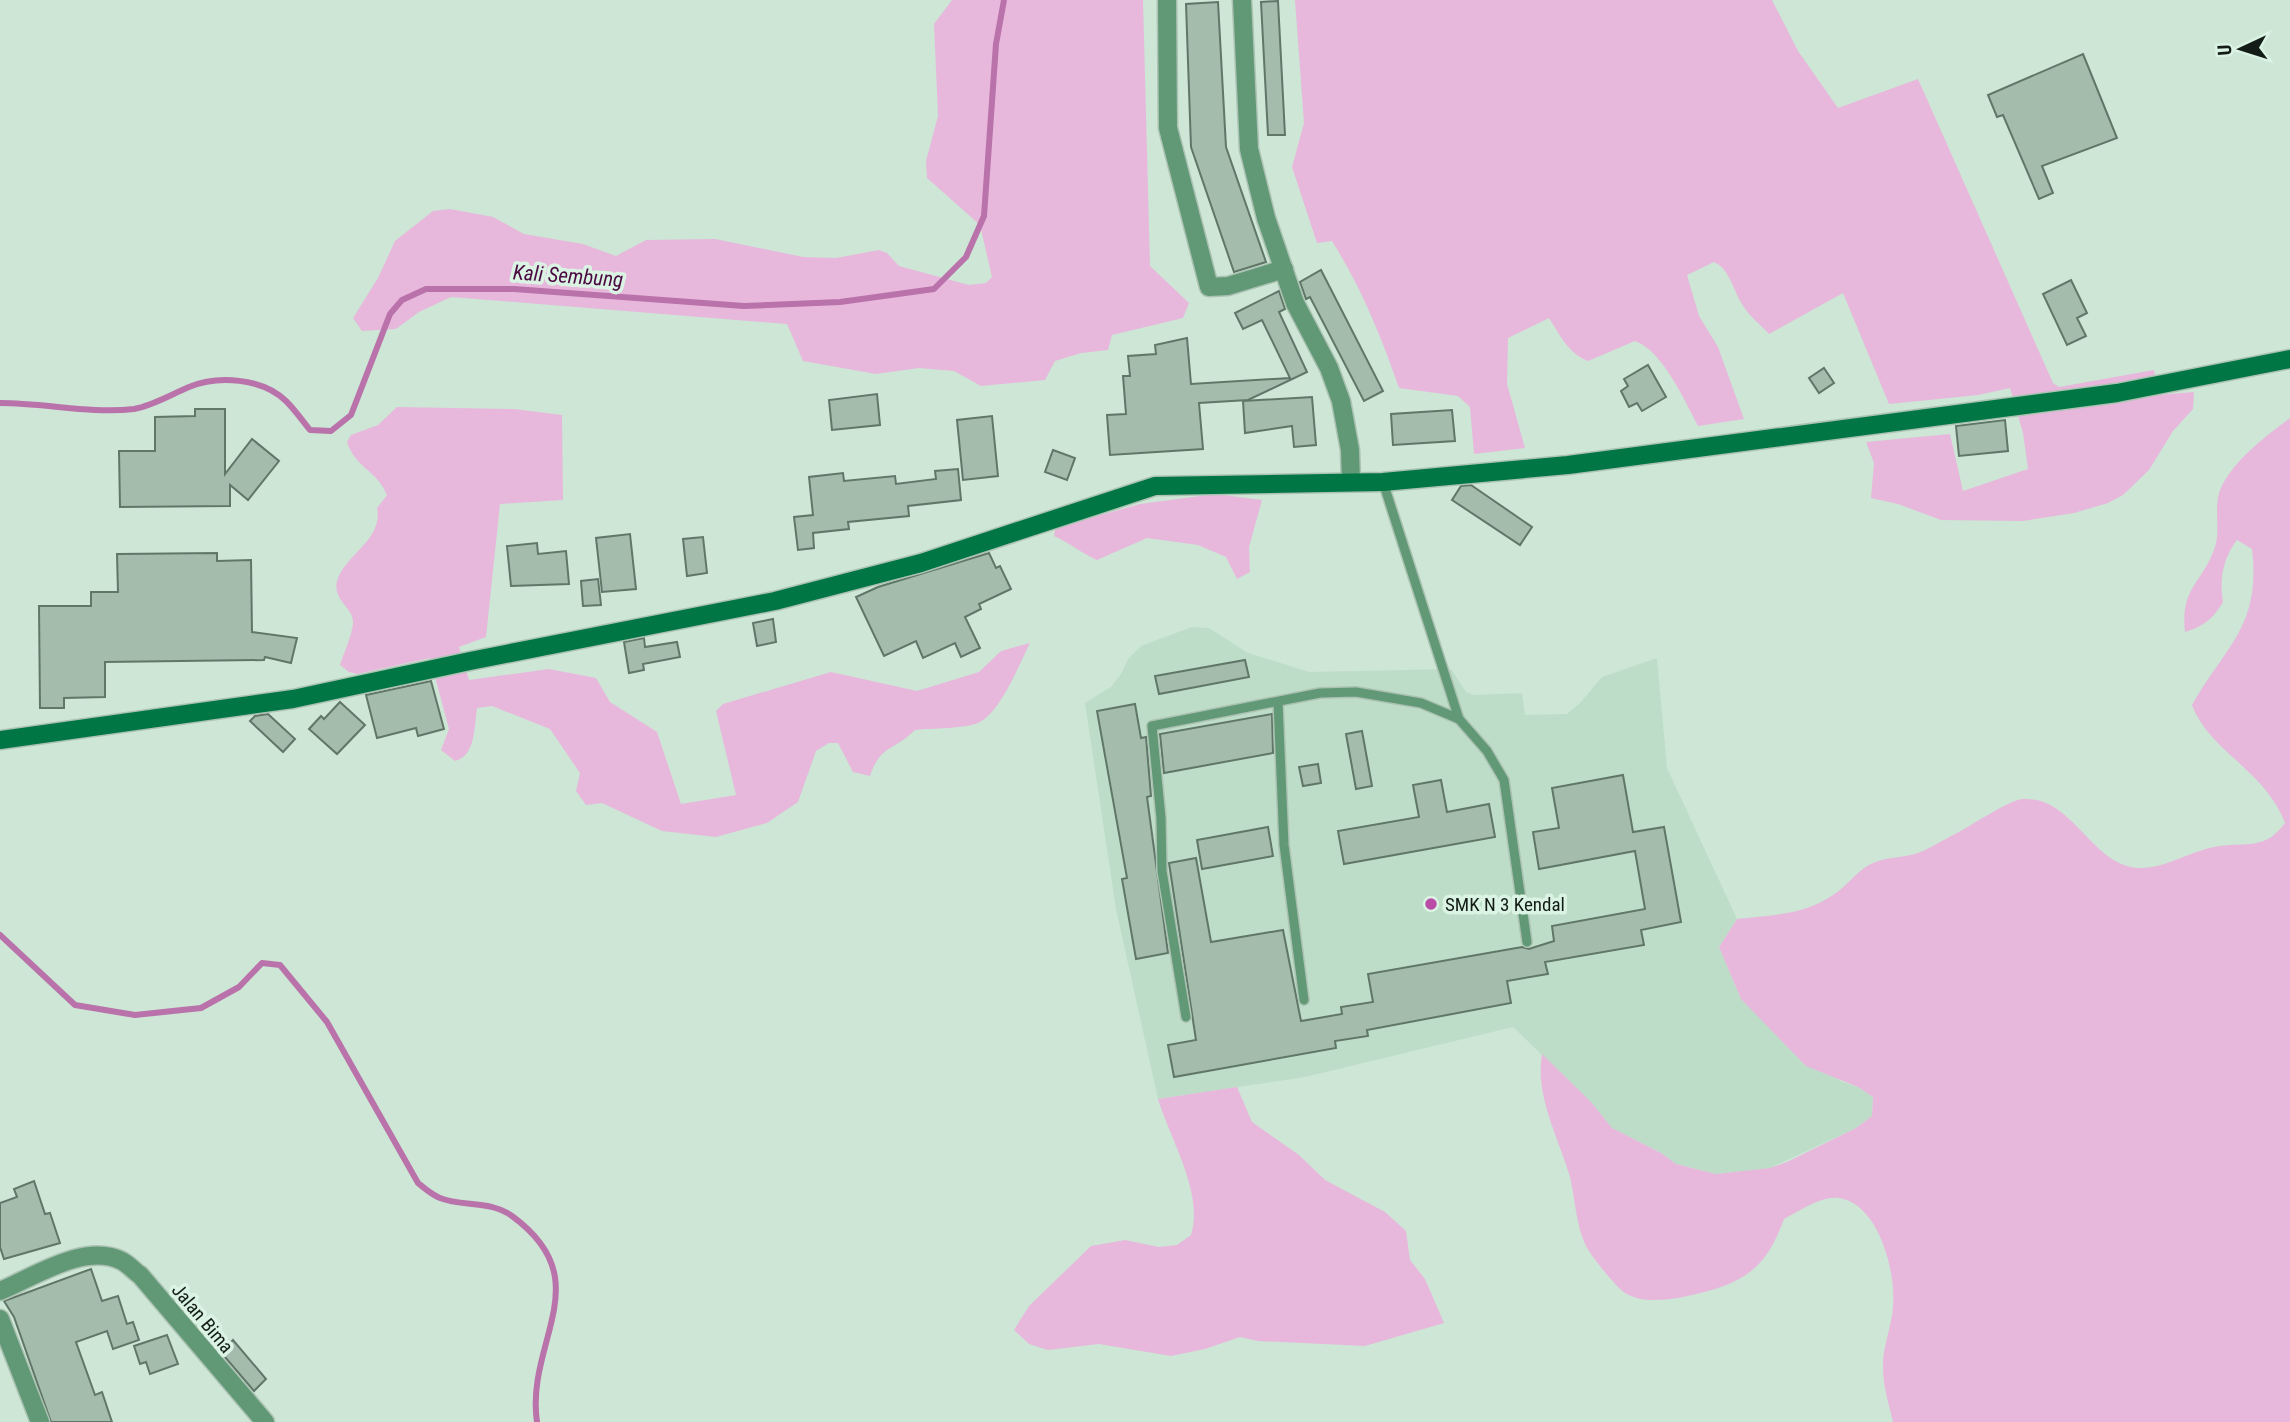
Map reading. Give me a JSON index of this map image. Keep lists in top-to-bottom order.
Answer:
{
  "streets": {
    "street": ["Jalan Bima"]
  },
  "water": ["Kali Sembung"],
  "places": ["SMK N 3 Kendal"],
  "north": "left"
}
